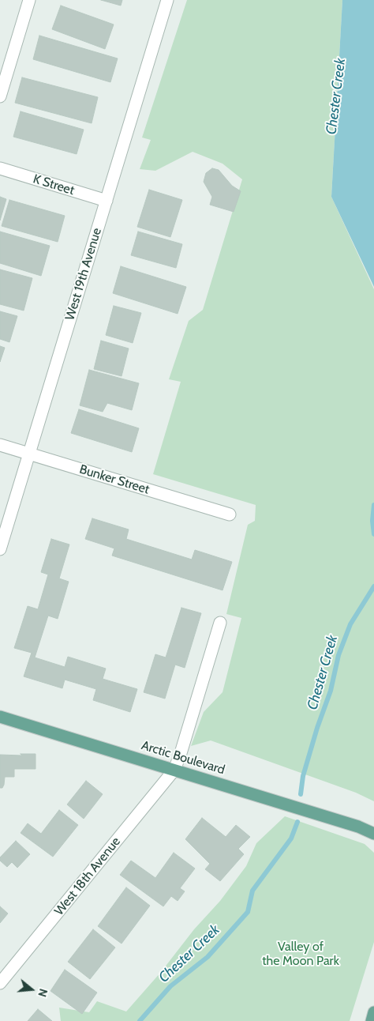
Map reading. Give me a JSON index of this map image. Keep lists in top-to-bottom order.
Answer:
{
  "streets": {
    "main road": ["Arctic Boulevard"],
    "street": [
      "K Street",
      "West 19th Avenue",
      "Bunker Street",
      "West 18th Avenue"
    ]
  },
  "crossings": [
    ["K Street", "West 19th Avenue"],
    ["West 19th Avenue", "Bunker Street"],
    ["Arctic Boulevard", "West 18th Avenue"]
  ],
  "water": ["Chester Creek"],
  "parks": ["Valley of the Moon Park"],
  "north": "right"
}
